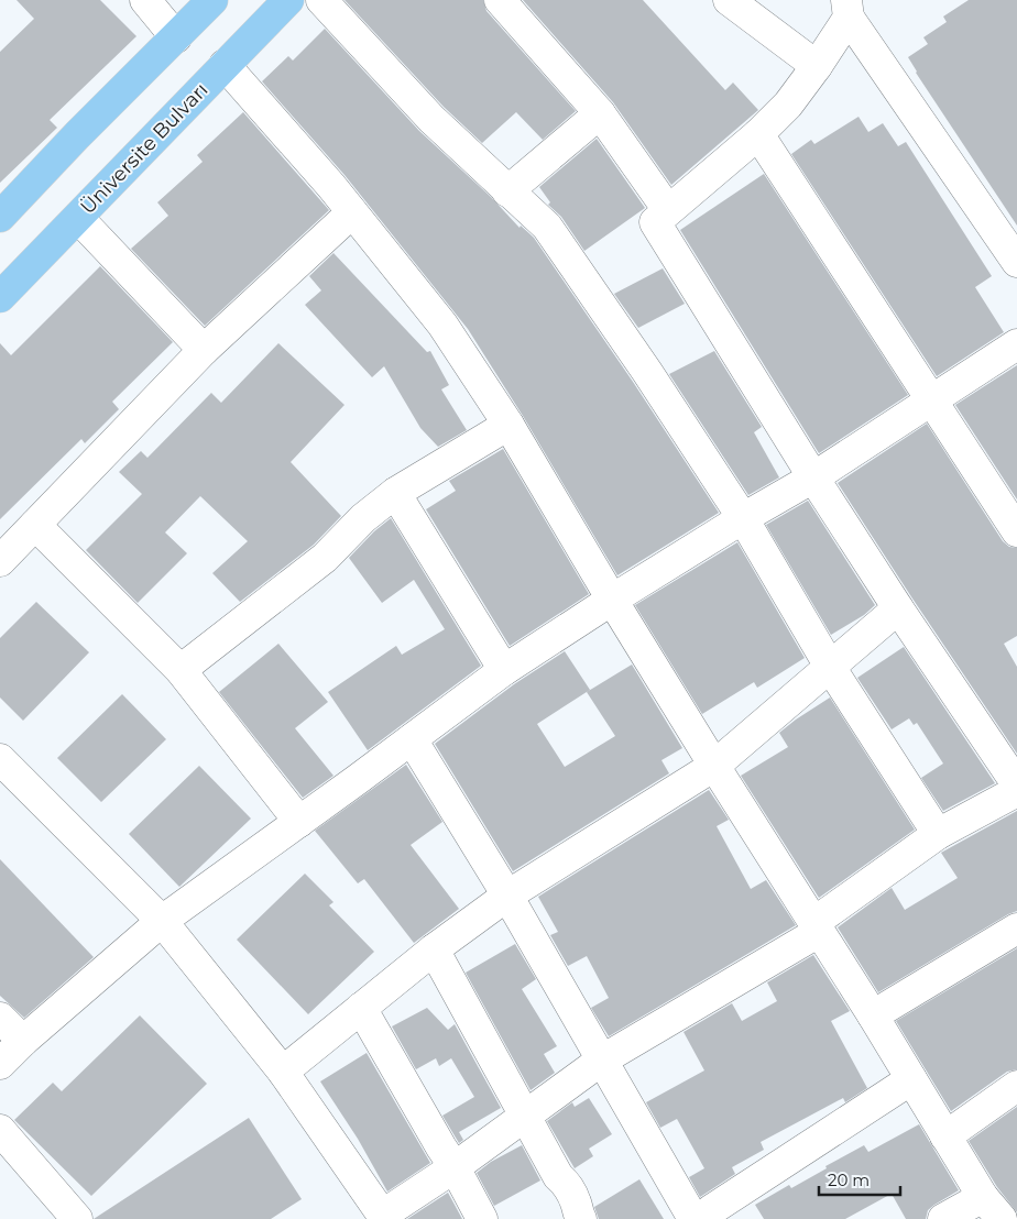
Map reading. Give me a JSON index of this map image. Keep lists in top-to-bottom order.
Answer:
{
  "streets": {
    "main road": ["Üniversite Bulvarı"]
  },
  "scale_bar": "20 m"
}
